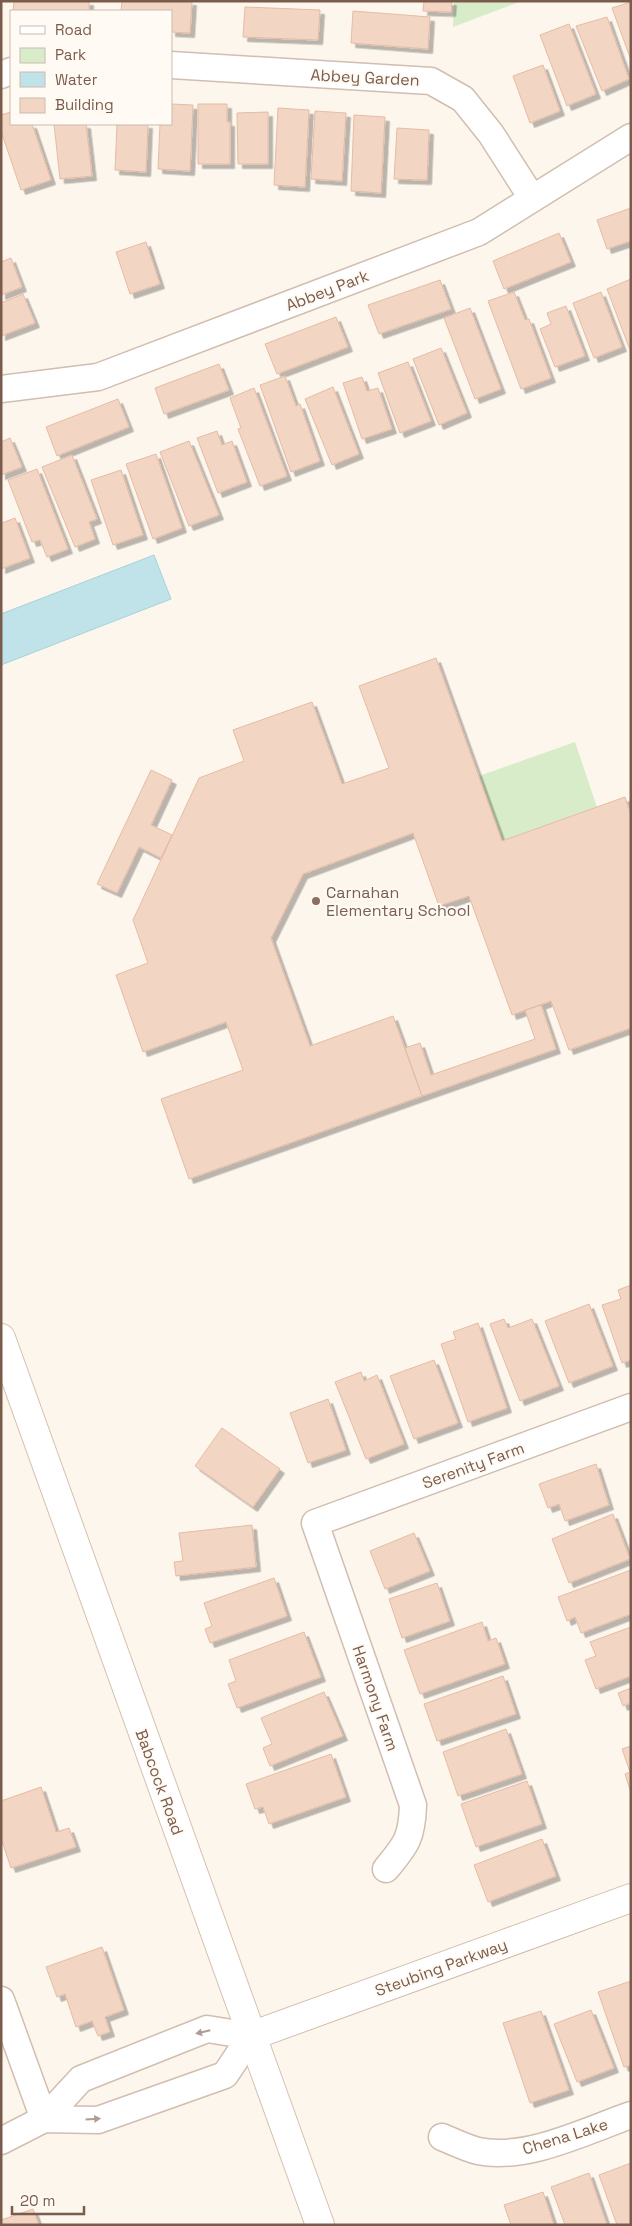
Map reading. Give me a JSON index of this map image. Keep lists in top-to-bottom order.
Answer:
{
  "streets": {
    "main road": ["Babcock Road", "Steubing Parkway"],
    "street": [
      "Abbey Garden",
      "Abbey Park",
      "Serenity Farm",
      "Harmony Farm",
      "Chena Lake"
    ]
  },
  "crossings": [
    ["Abbey Garden", "Abbey Park"],
    ["Serenity Farm", "Harmony Farm"],
    ["Babcock Road", "Steubing Parkway"]
  ],
  "places": ["Carnahan Elementary School"],
  "legend": [
    "Road",
    "Park",
    "Water",
    "Building"
  ],
  "scale_bar": "20 m"
}
